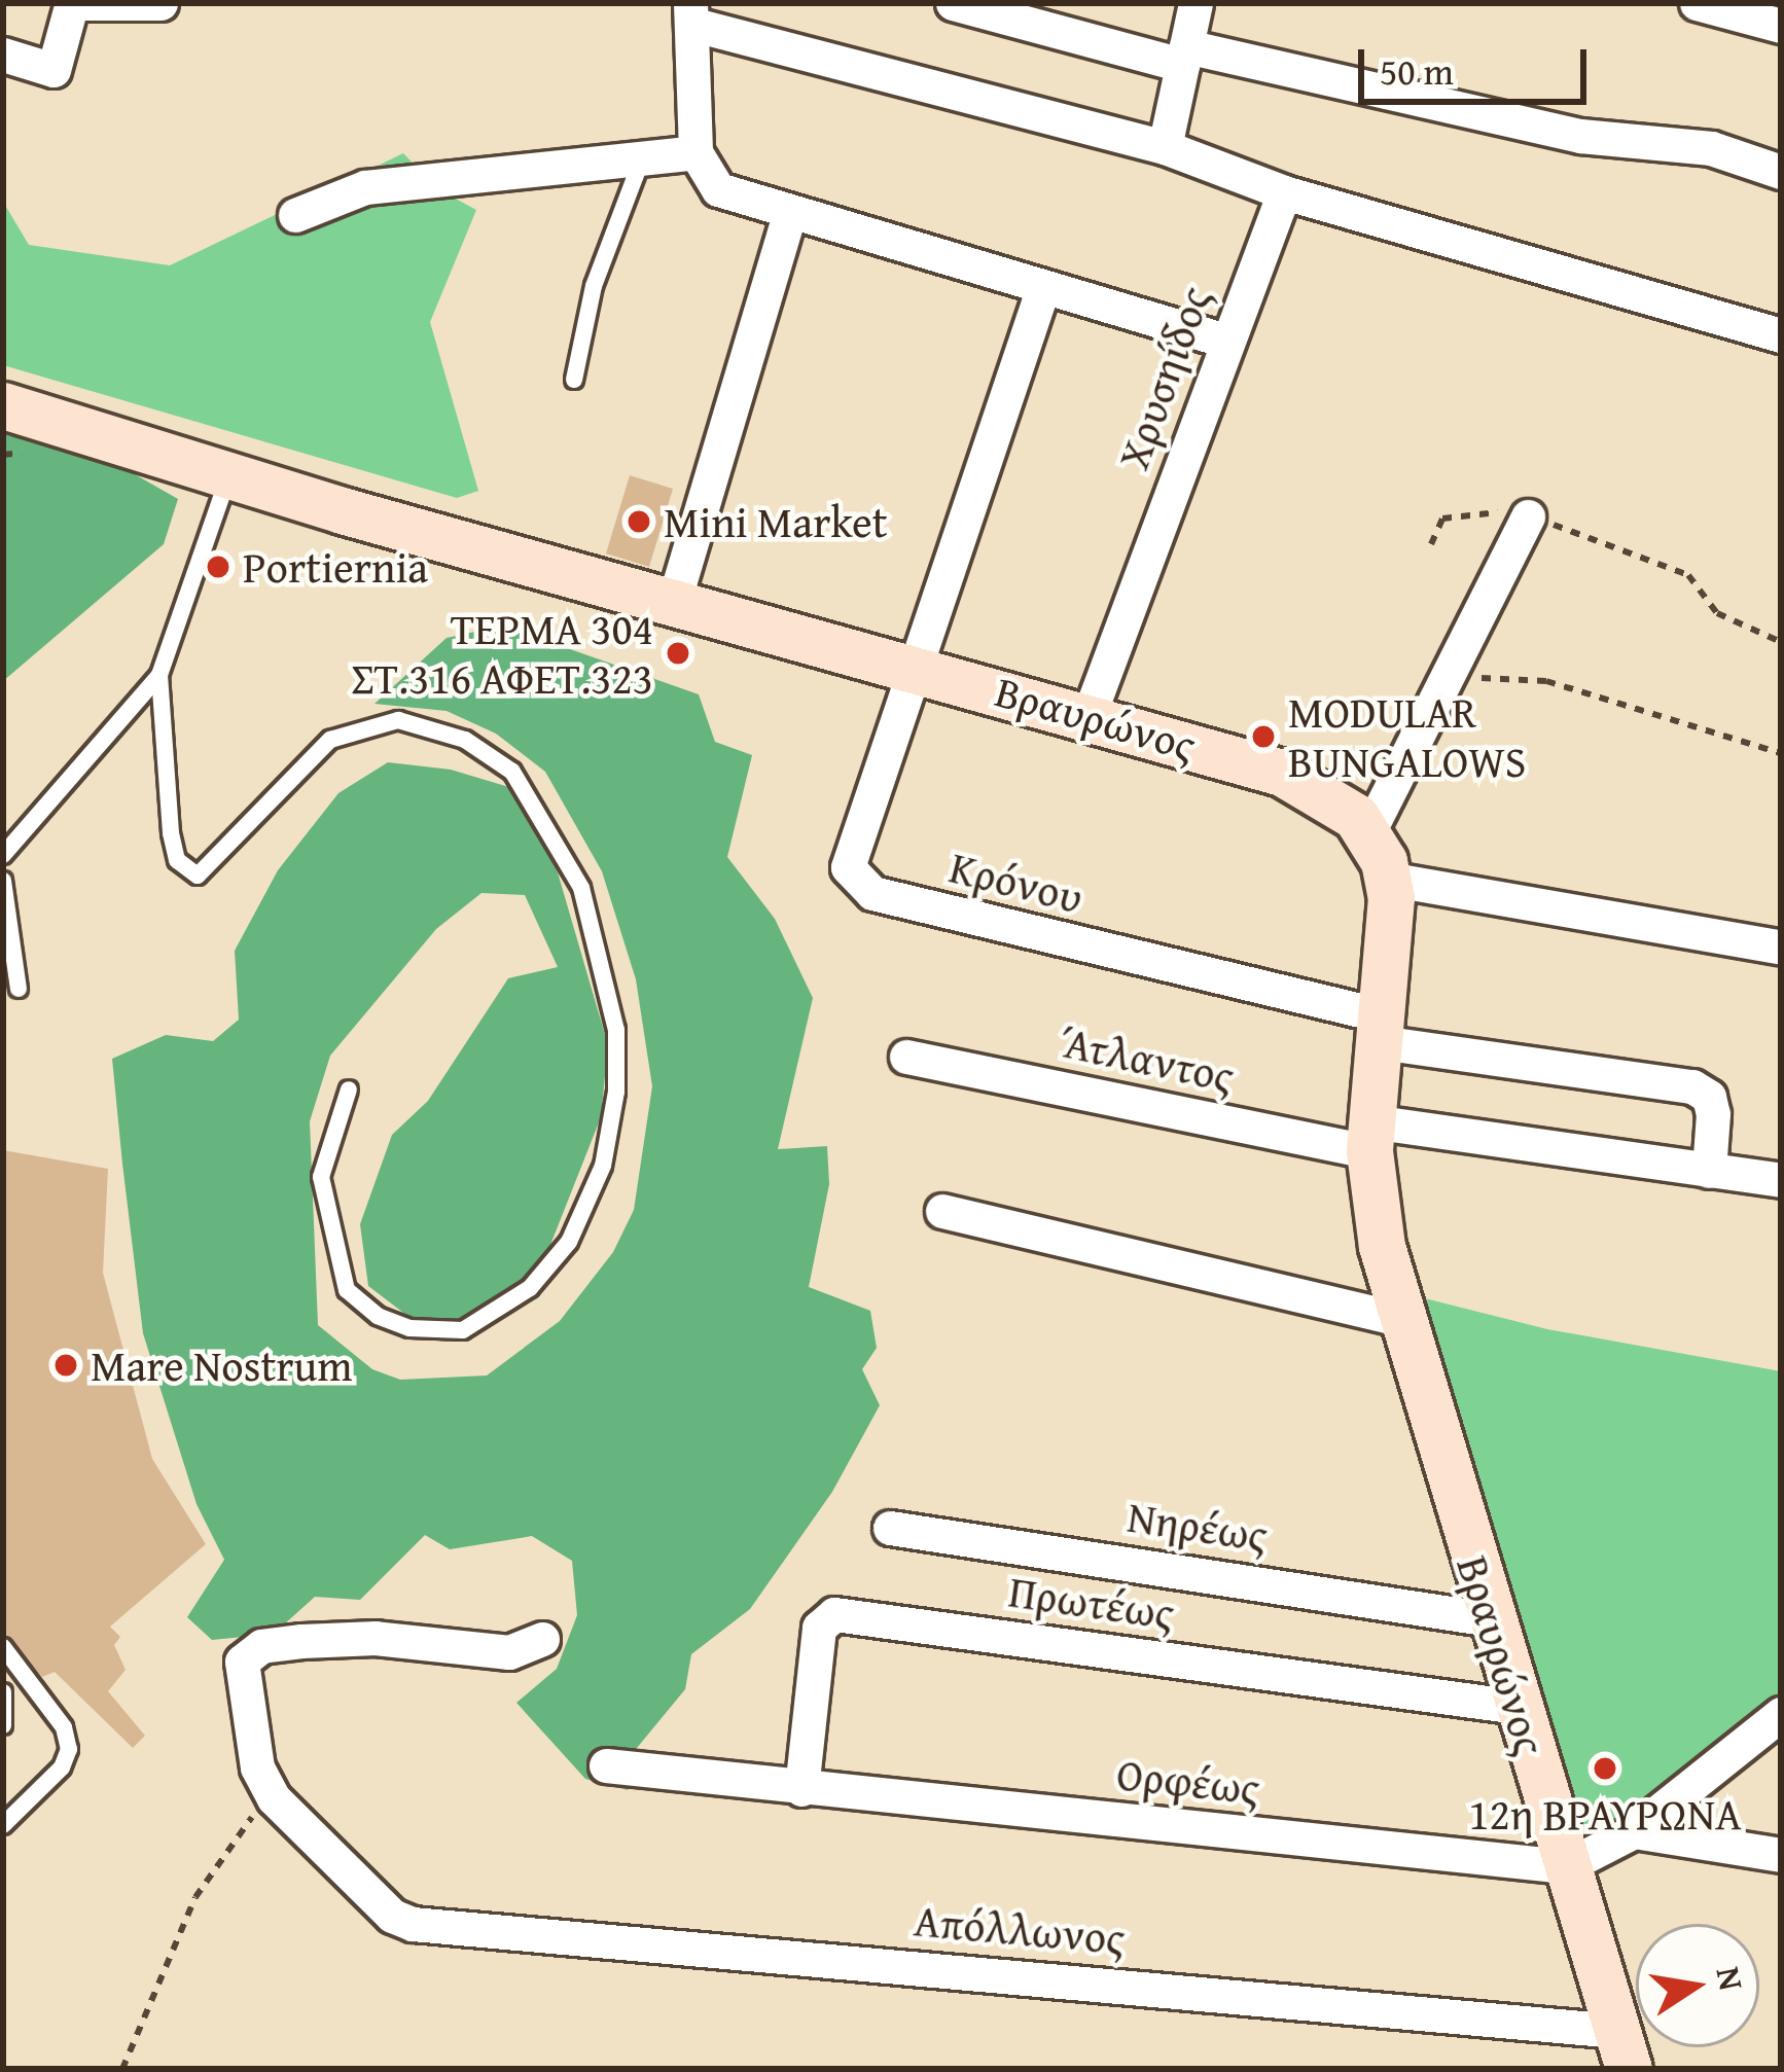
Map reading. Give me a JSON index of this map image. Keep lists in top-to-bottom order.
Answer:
{
  "streets": {
    "main road": ["Βραυρώνος"],
    "street": [
      "Χρυσηίδος",
      "Κρόνου",
      "Άτλαντος",
      "Νηρέως",
      "Πρωτέως",
      "Ορφέως",
      "Απόλλωνος"
    ]
  },
  "crossings": [
    ["Χρυσηίδος", "Βραυρώνος"],
    ["Βραυρώνος", "Κρόνου"],
    ["Βραυρώνος", "Άτλαντος"],
    ["Βραυρώνος", "Νηρέως"],
    ["Βραυρώνος", "Πρωτέως"],
    ["Βραυρώνος", "Ορφέως"],
    ["Βραυρώνος", "Απόλλωνος"],
    ["Πρωτέως", "Ορφέως"]
  ],
  "places": [
    "Mini Market",
    "Portiernia",
    "ΤΕΡΜΑ 304 ΣΤ.316 ΑΦΕΤ.323",
    "MODULAR BUNGALOWS",
    "Mare Nostrum",
    "12η ΒΡΑΥΡΩΝΑ"
  ],
  "scale_bar": "50 m",
  "north": "right"
}
